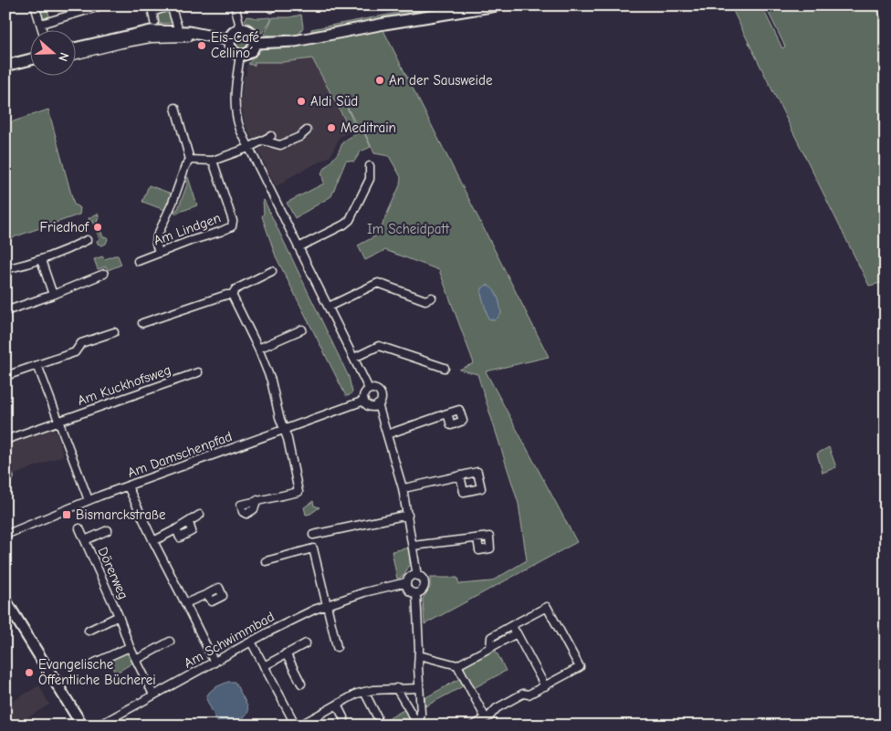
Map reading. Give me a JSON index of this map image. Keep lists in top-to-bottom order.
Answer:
{
  "streets": {
    "street": [
      "Am Lindgen",
      "Am Kuckhofsweg",
      "Am Damschenpfad",
      "Dörerweg",
      "Am Schwimmbad"
    ]
  },
  "crossings": [
    ["Dörerweg", "Am Schwimmbad"]
  ],
  "parks": ["Im Scheidpatt"],
  "places": {
    "other": [
      "Eis-Café Cellino´",
      "An der Sausweide",
      "Aldi Süd",
      "Meditrain",
      "Friedhof",
      "Evangelische Öffentliche Bücherei"
    ],
    "transit": ["Bismarckstraße"]
  },
  "north": "right"
}
